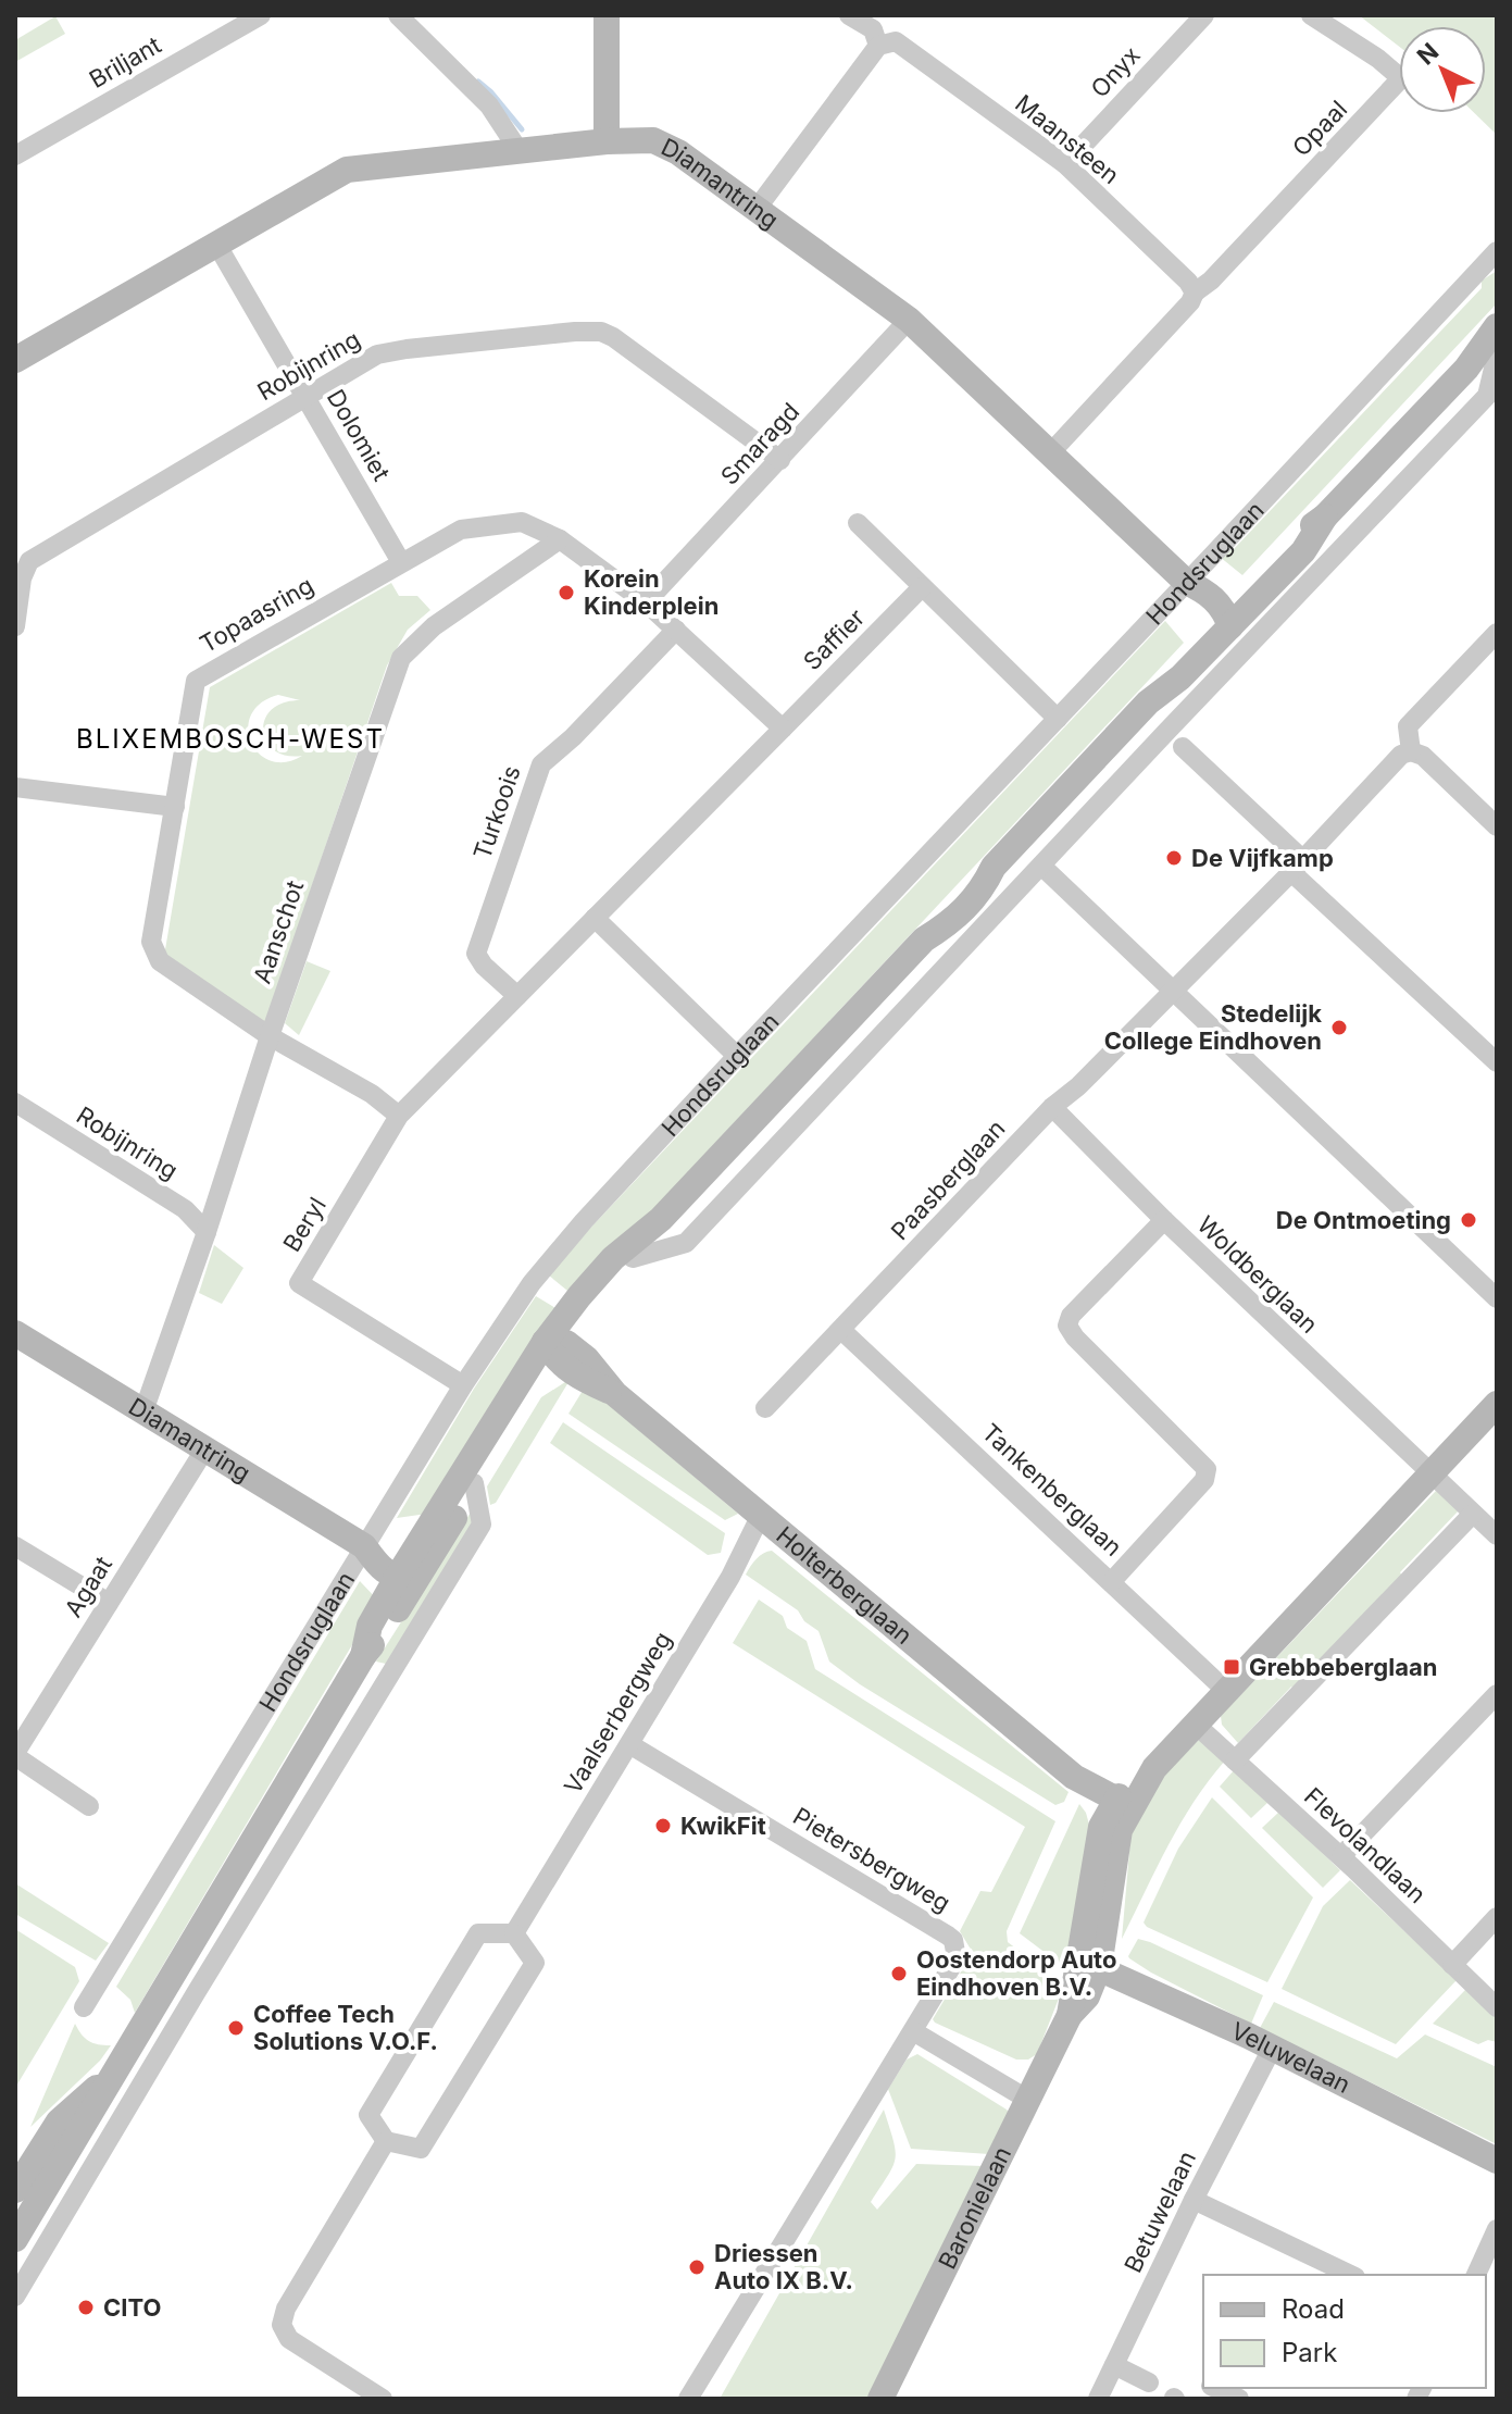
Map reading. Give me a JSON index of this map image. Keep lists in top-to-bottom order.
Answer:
{
  "streets": {
    "street": [
      "Briljant",
      "Onyx",
      "Opaal",
      "Maansteen",
      "Diamantring",
      "Robijnring",
      "Dolomiet",
      "Smaragd",
      "Hondsruglaan",
      "Topaasring",
      "Saffier",
      "Turkoois",
      "Aanschot",
      "Paasberglaan",
      "Beryl",
      "Woldberglaan",
      "Tankenberglaan",
      "Holterberglaan",
      "Agaat",
      "Vaalserbergweg",
      "Flevolandlaan",
      "Pietersbergweg",
      "Veluwelaan",
      "Baronielaan",
      "Betuwelaan"
    ]
  },
  "crossings": [
    ["Onyx", "Maansteen"],
    ["Opaal", "Maansteen"],
    ["Diamantring", "Dolomiet"],
    ["Diamantring", "Smaragd"],
    ["Diamantring", "Hondsruglaan"],
    ["Diamantring", "Aanschot"],
    ["Diamantring", "Agaat"],
    ["Robijnring", "Dolomiet"],
    ["Robijnring", "Smaragd"],
    ["Robijnring", "Aanschot"],
    ["Dolomiet", "Topaasring"],
    ["Smaragd", "Topaasring"],
    ["Hondsruglaan", "Beryl"],
    ["Topaasring", "Saffier"],
    ["Topaasring", "Turkoois"],
    ["Topaasring", "Aanschot"],
    ["Topaasring", "Beryl"],
    ["Paasberglaan", "Woldberglaan"],
    ["Paasberglaan", "Tankenberglaan"],
    ["Holterberglaan", "Vaalserbergweg"],
    ["Holterberglaan", "Baronielaan"],
    ["Vaalserbergweg", "Pietersbergweg"],
    ["Veluwelaan", "Baronielaan"],
    ["Veluwelaan", "Betuwelaan"]
  ],
  "districts": ["BLIXEMBOSCH-WEST"],
  "places": {
    "other": [
      "Korein Kinderplein",
      "De Vijfkamp",
      "Stedelijk College Eindhoven",
      "De Ontmoeting",
      "KwikFit",
      "Oostendorp Auto Eindhoven B.V.",
      "Coffee Tech Solutions V.O.F.",
      "Driessen Auto IX B.V.",
      "CITO"
    ],
    "transit": ["Grebbeberglaan"]
  },
  "legend": ["Road", "Park"],
  "north": "top left"
}
